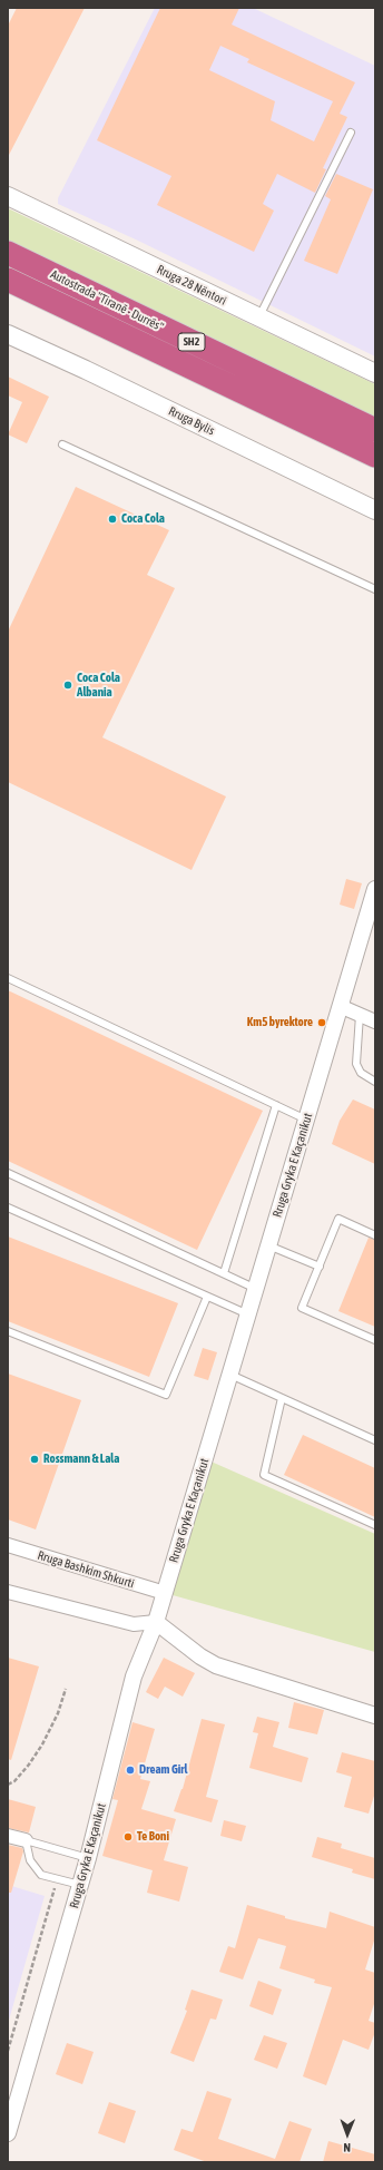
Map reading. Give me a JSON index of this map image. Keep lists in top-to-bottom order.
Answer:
{
  "streets": {
    "highway": ["Autostrada \"Tiranë - Durrës\"", "SH2"],
    "main road": ["Rruga 28 Nëntori", "Rruga Bylis"],
    "street": ["Rruga Gryka E Kaçanikut", "Rruga Bashkim Shkurti"]
  },
  "crossings": [
    ["Rruga Gryka E Kaçanikut", "Rruga Bashkim Shkurti"]
  ],
  "places": [
    "Coca Cola",
    "Coca Cola Albania",
    "Km5 byrektore",
    "Rossmann & Lala",
    "Dream Girl",
    "Te Boni"
  ],
  "north": "bottom"
}
